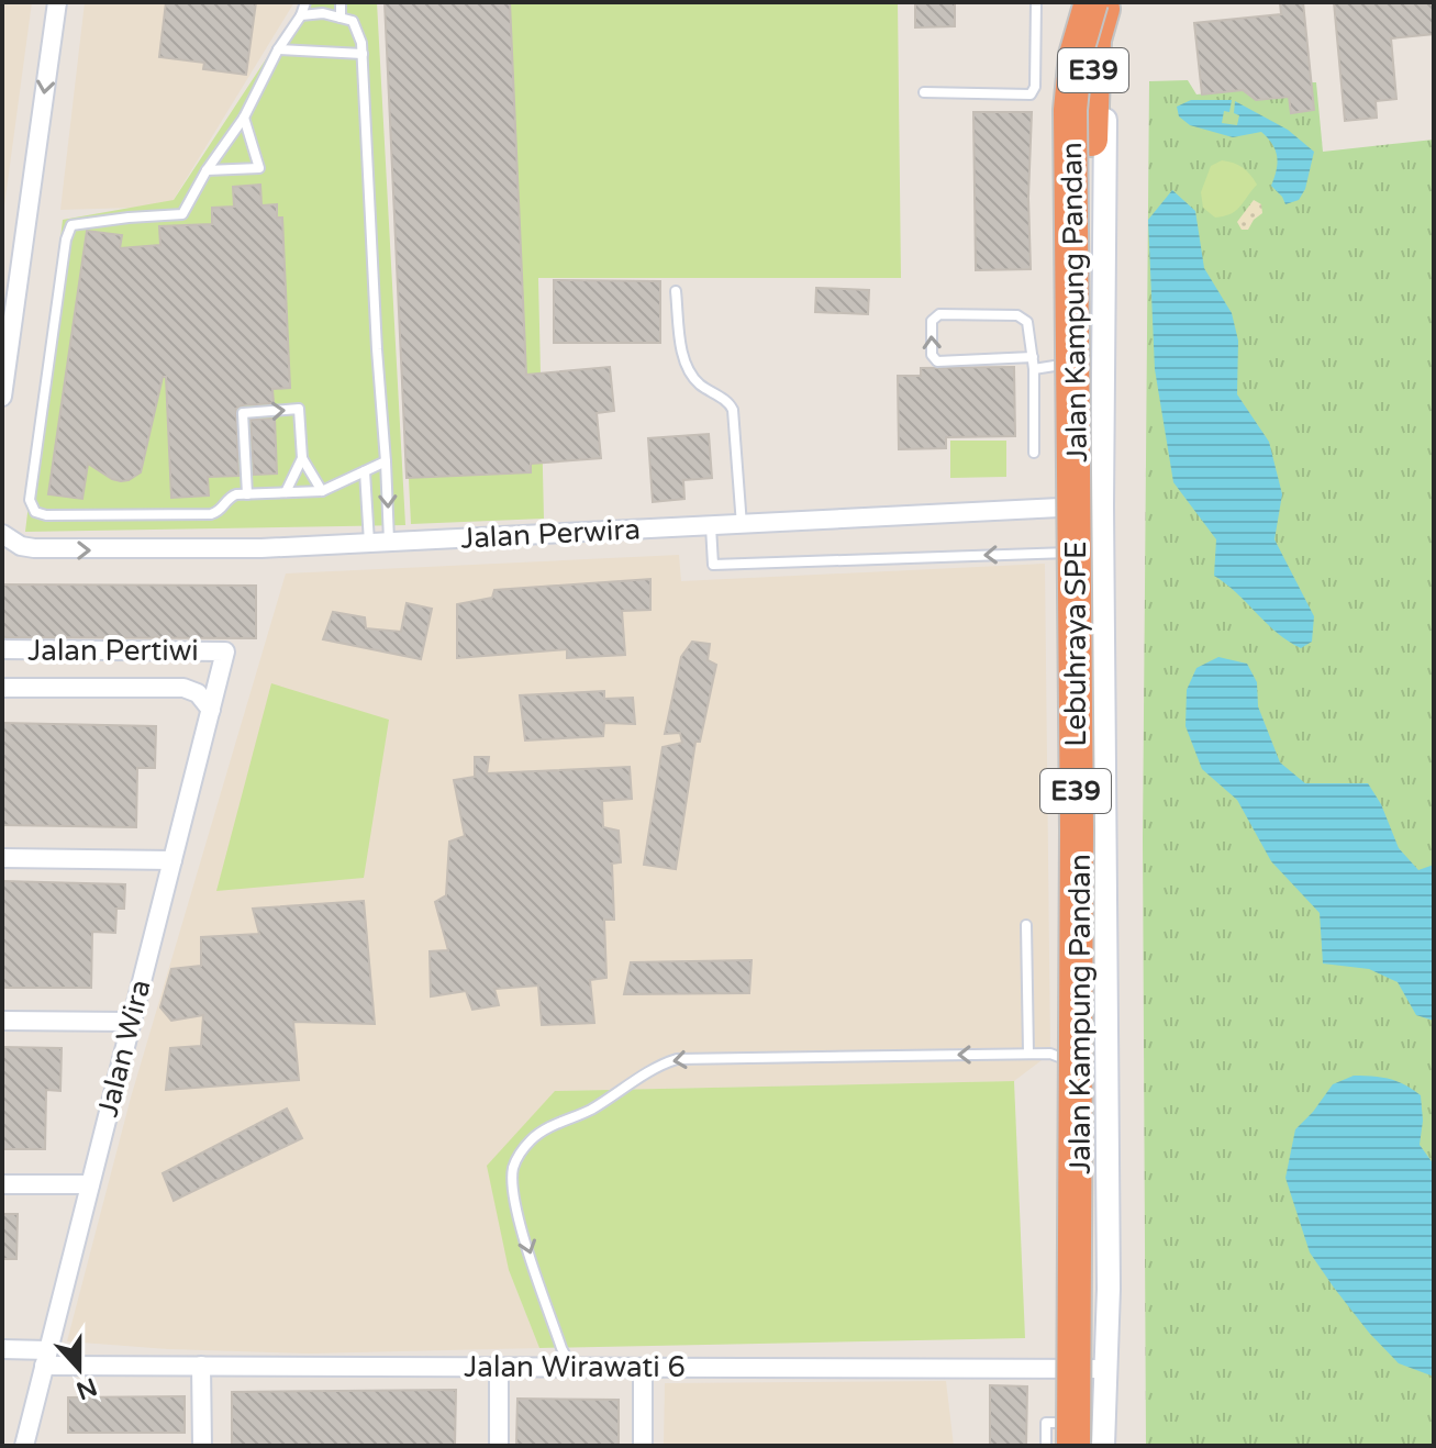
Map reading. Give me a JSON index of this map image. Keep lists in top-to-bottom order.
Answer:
{
  "streets": {
    "highway": ["E39", "Lebuhraya SPE"],
    "street": [
      "Jalan Kampung Pandan",
      "Jalan Perwira",
      "Jalan Pertiwi",
      "Jalan Wira",
      "Jalan Wirawati 6"
    ]
  },
  "crossings": [
    ["Jalan Kampung Pandan", "Jalan Perwira"],
    ["Jalan Kampung Pandan", "Lebuhraya SPE"],
    ["Jalan Kampung Pandan", "Jalan Wirawati 6"],
    ["Jalan Pertiwi", "Jalan Wira"],
    ["Jalan Wira", "Jalan Wirawati 6"]
  ],
  "north": "bottom"
}
